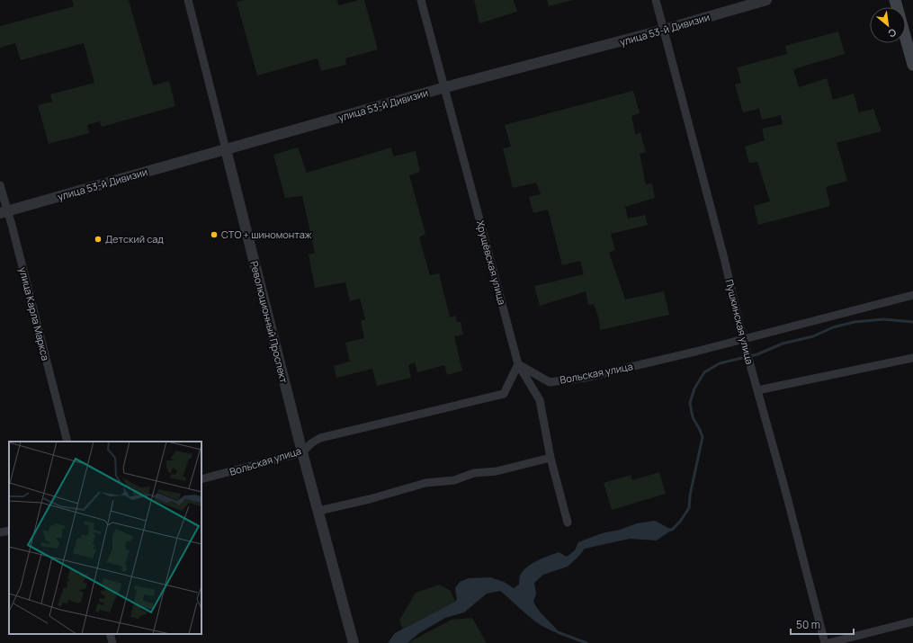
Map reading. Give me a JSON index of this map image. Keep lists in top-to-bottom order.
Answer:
{
  "streets": {
    "street": [
      "улица 53-й Дивизии",
      "Хрущёвская улица",
      "улица Карла Маркса",
      "Революционный Проспект",
      "Пушкинская улица",
      "Вольская улица"
    ]
  },
  "crossings": [
    ["улица 53-й Дивизии", "Хрущёвская улица"],
    ["улица 53-й Дивизии", "улица Карла Маркса"],
    ["улица 53-й Дивизии", "Революционный Проспект"],
    ["улица 53-й Дивизии", "Пушкинская улица"],
    ["Хрущёвская улица", "Вольская улица"],
    ["Революционный Проспект", "Вольская улица"],
    ["Пушкинская улица", "Вольская улица"]
  ],
  "places": ["СТО + шиномонтаж", "Детский сад"],
  "scale_bar": "50 m",
  "north": "bottom right"
}
